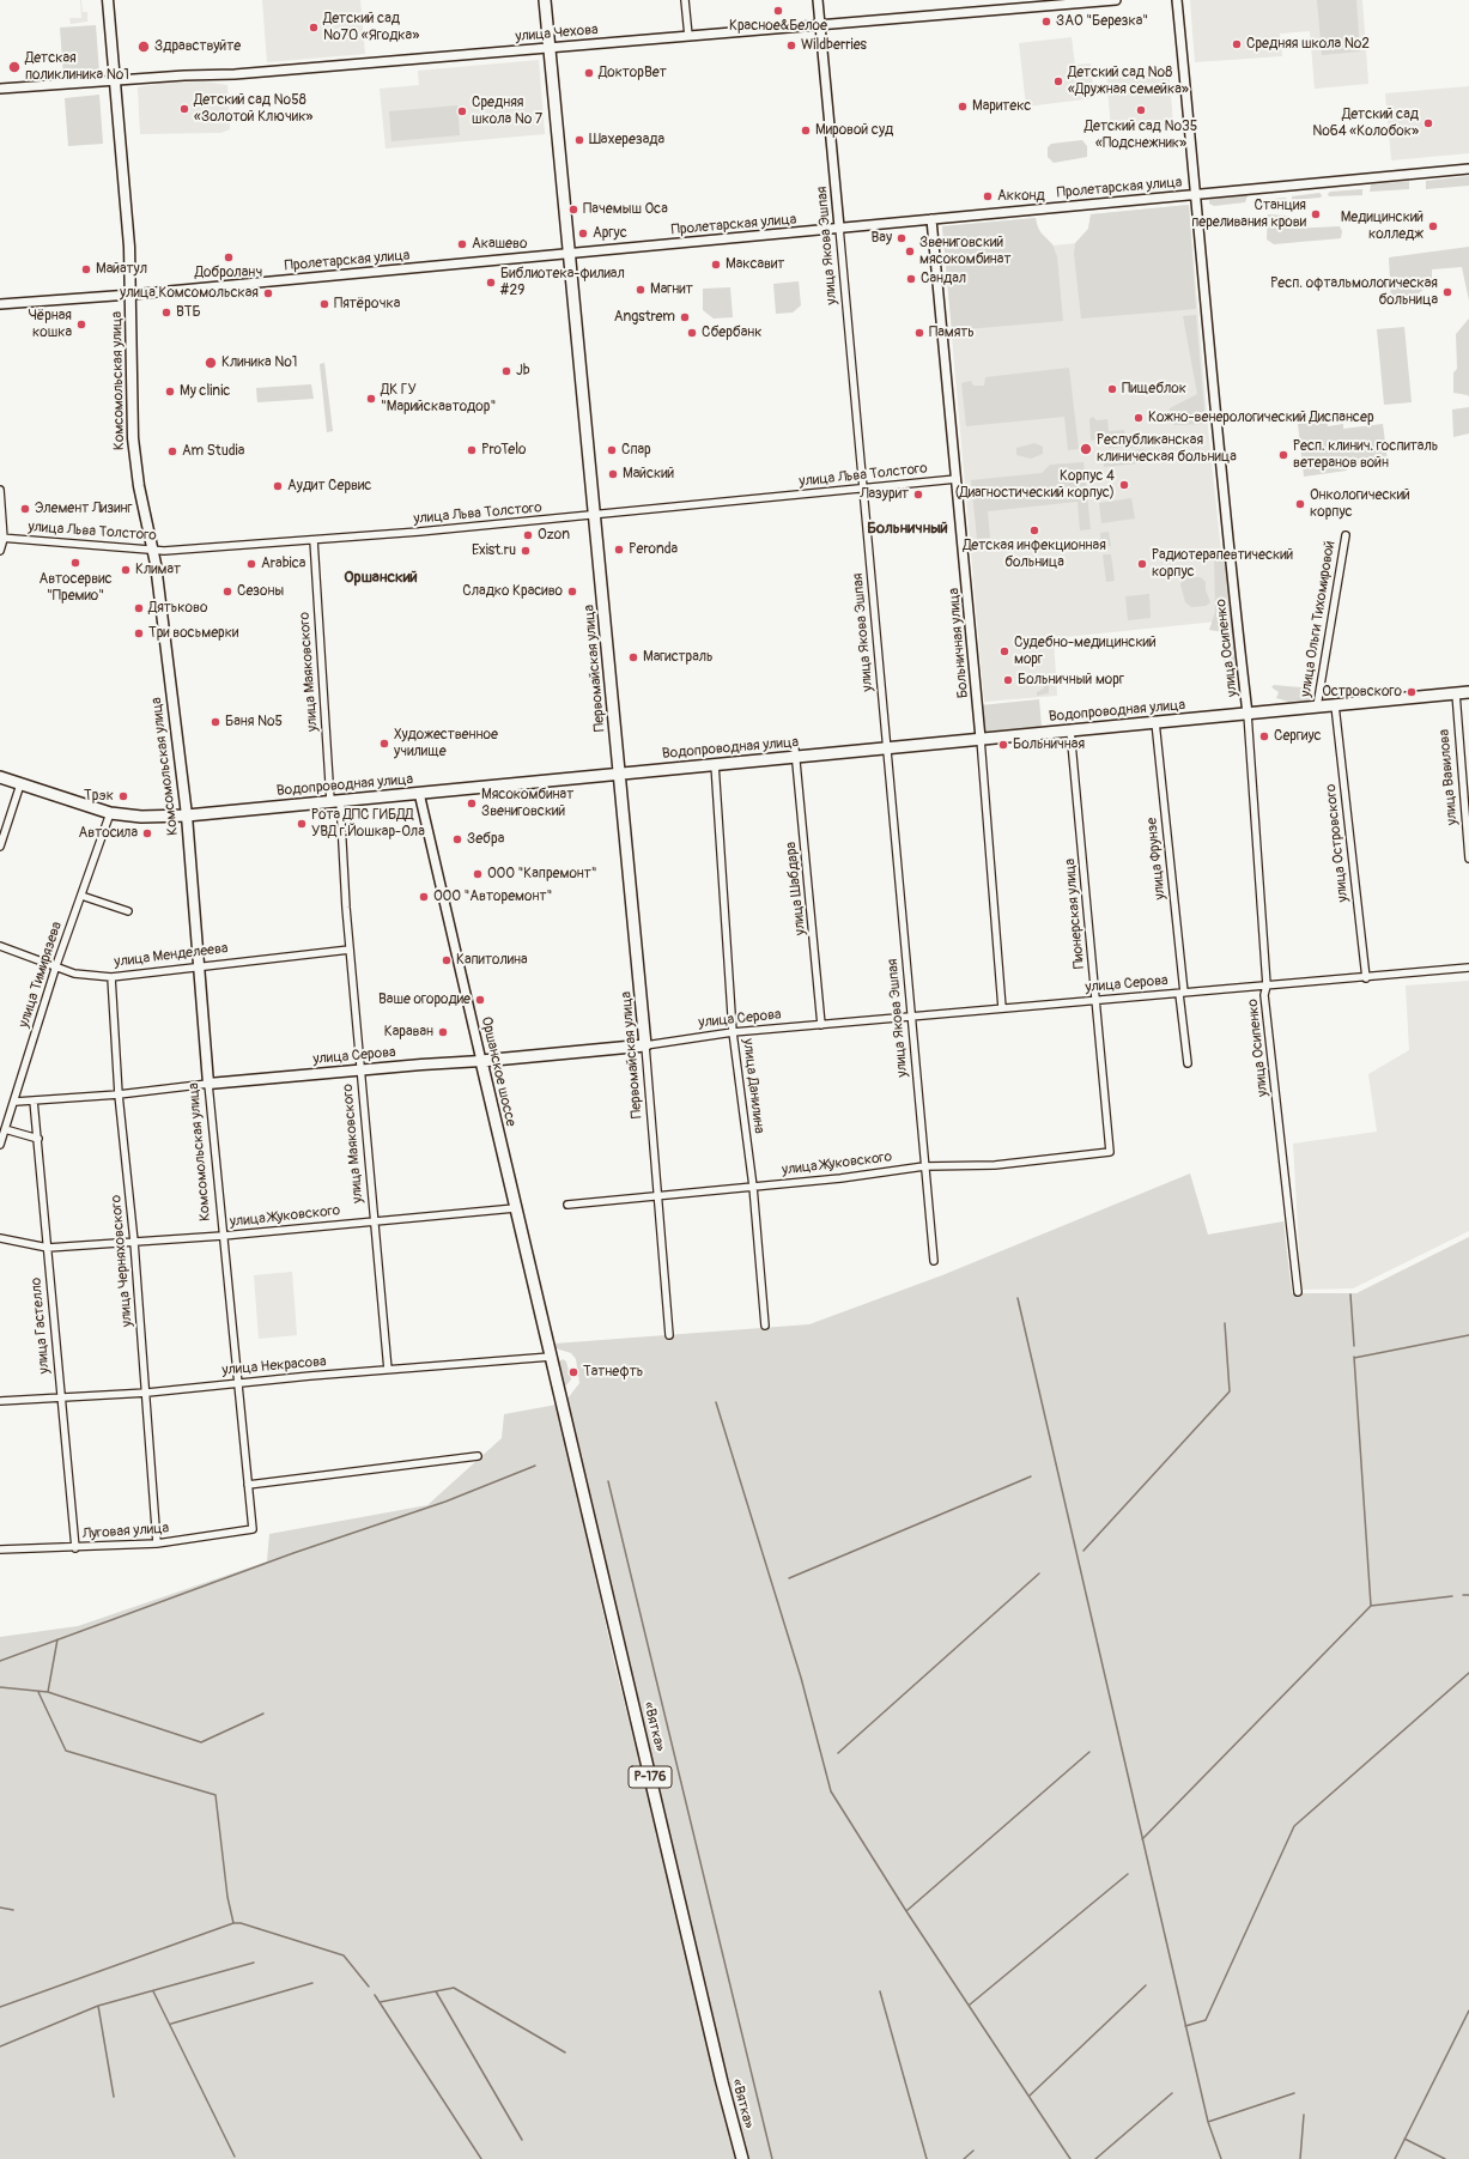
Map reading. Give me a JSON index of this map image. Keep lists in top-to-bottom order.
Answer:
{
  "streets": {
    "main road": [
      "Комсомольская улица",
      "Первомайская улица",
      "Водопроводная улица",
      "улица Серова",
      "Оршанское шоссе",
      "«Вятка»",
      "Р-176"
    ],
    "street": [
      "улица Чехова",
      "Пролетарская улица",
      "улица Якова Эшпая",
      "улица Льва Толстого",
      "улица Ольги Тихомировой",
      "Больничная улица",
      "улица Осипенко",
      "улица Маяковского",
      "улица Вавилова",
      "улица Островского",
      "улица Фрунзе",
      "улица Шабдара",
      "Пионерская улица",
      "улица Менделеева",
      "улица Тимирязева",
      "улица Данилина",
      "улица Жуковского",
      "улица Черняховского",
      "улица Гастелло",
      "улица Некрасова",
      "Луговая улица"
    ]
  },
  "crossings": [
    ["улица Чехова", "улица Якова Эшпая"],
    ["улица Чехова", "Комсомольская улица"],
    ["улица Чехова", "Первомайская улица"],
    ["Пролетарская улица", "улица Якова Эшпая"],
    ["Пролетарская улица", "Комсомольская улица"],
    ["Пролетарская улица", "Больничная улица"],
    ["Пролетарская улица", "улица Осипенко"],
    ["Пролетарская улица", "Первомайская улица"],
    ["улица Якова Эшпая", "улица Льва Толстого"],
    ["улица Якова Эшпая", "Водопроводная улица"],
    ["улица Якова Эшпая", "улица Серова"],
    ["улица Якова Эшпая", "улица Жуковского"],
    ["Комсомольская улица", "улица Льва Толстого"],
    ["Комсомольская улица", "Водопроводная улица"],
    ["Комсомольская улица", "улица Менделеева"],
    ["Комсомольская улица", "улица Серова"],
    ["Комсомольская улица", "улица Жуковского"],
    ["Комсомольская улица", "улица Некрасова"],
    ["Комсомольская улица", "Луговая улица"],
    ["улица Льва Толстого", "Больничная улица"],
    ["улица Льва Толстого", "Первомайская улица"],
    ["улица Льва Толстого", "улица Маяковского"],
    ["улица Ольги Тихомировой", "Водопроводная улица"],
    ["Больничная улица", "Водопроводная улица"],
    ["Больничная улица", "улица Серова"],
    ["улица Осипенко", "Водопроводная улица"],
    ["улица Осипенко", "улица Серова"],
    ["Первомайская улица", "Водопроводная улица"],
    ["Первомайская улица", "улица Серова"],
    ["Первомайская улица", "улица Жуковского"],
    ["улица Маяковского", "Водопроводная улица"],
    ["улица Маяковского", "улица Менделеева"],
    ["улица Маяковского", "улица Серова"],
    ["улица Маяковского", "улица Жуковского"],
    ["улица Маяковского", "улица Некрасова"],
    ["Водопроводная улица", "улица Вавилова"],
    ["Водопроводная улица", "улица Островского"],
    ["Водопроводная улица", "улица Фрунзе"],
    ["Водопроводная улица", "улица Шабдара"],
    ["Водопроводная улица", "Пионерская улица"],
    ["Водопроводная улица", "улица Тимирязева"],
    ["Водопроводная улица", "Оршанское шоссе"],
    ["Водопроводная улица", "улица Данилина"],
    ["улица Островского", "улица Серова"],
    ["улица Фрунзе", "улица Серова"],
    ["улица Шабдара", "улица Серова"],
    ["Пионерская улица", "улица Серова"],
    ["Пионерская улица", "улица Жуковского"],
    ["улица Менделеева", "улица Тимирязева"],
    ["улица Менделеева", "улица Черняховского"],
    ["улица Тимирязева", "улица Серова"],
    ["улица Серова", "Оршанское шоссе"],
    ["улица Серова", "улица Данилина"],
    ["улица Серова", "улица Черняховского"],
    ["улица Серова", "улица Гастелло"],
    ["Оршанское шоссе", "улица Жуковского"],
    ["Оршанское шоссе", "улица Некрасова"],
    ["Оршанское шоссе", "«Вятка»"],
    ["улица Данилина", "улица Жуковского"],
    ["улица Жуковского", "улица Черняховского"],
    ["улица Жуковского", "улица Гастелло"],
    ["улица Черняховского", "улица Некрасова"],
    ["улица Черняховского", "Луговая улица"],
    ["улица Гастелло", "улица Некрасова"],
    ["улица Гастелло", "Луговая улица"],
    ["улица Некрасова", "«Вятка»"]
  ],
  "districts": ["Больничный", "Оршанский"],
  "places": [
    "Красное&Белое",
    "ЗАО \"Березка\"",
    "Детский сад №70 «Ягодка»",
    "Средняя школа №2",
    "Wildberries",
    "Здравствуйте",
    "Детская поликлиника №1",
    "ДокторВет",
    "Детский сад №8 «Дружная семейка»",
    "Маритекс",
    "Детский сад №58 «Золотой Ключик»",
    "Детский сад №35 «Подснежник»",
    "Средняя школа № 7",
    "Детский сад №64 «Колобок»",
    "Мировой суд",
    "Шахерезада",
    "Акконд",
    "Пачемыш Оса",
    "Станция переливания крови",
    "Медицинский колледж",
    "Аргус",
    "Вау",
    "Акашево",
    "Звениговский мясокомбинат",
    "Доброланч",
    "Максавит",
    "Майатул",
    "Сандал",
    "Библиотека-филиал #29",
    "Магнит",
    "Респ. офтальмологическая больница",
    "улица Комсомольская",
    "Пятёрочка",
    "ВТБ",
    "Angstrem",
    "Чёрная кошка",
    "Сбербанк",
    "Память",
    "Клиника №1",
    "Jb",
    "Пищеблок",
    "My clinic",
    "ДК ГУ \"Марийскавтодор\"",
    "Кожно-венерологический Диспансер",
    "Республиканская клиническая больница",
    "ProTelo",
    "Спар",
    "Am Studia",
    "Респ. клинич. госпиталь ветеранов войн",
    "Майский",
    "Корпус 4 (Диагностический корпус)",
    "Аудит Сервис",
    "Лазурит",
    "Онкологический корпус",
    "Элемент Лизинг",
    "Детская инфекционная больница",
    "Ozon",
    "Peronda",
    "Exist.ru",
    "Автосервис \"Премио\"",
    "Arabica",
    "Радиотерапевтический корпус",
    "Климат",
    "Сезоны",
    "Сладко Красиво",
    "Дятьково",
    "Три восьмерки",
    "Судебно-медицинский морг",
    "Магистраль",
    "Больничный морг",
    "Островского",
    "Баня №5",
    "Сергиус",
    "Художественное училище",
    "Больничная",
    "Трэк",
    "Мясокомбинат Звениговский",
    "Рота ДПС ГИБДД УВД г.Йошкар-Ола",
    "Автосила",
    "Зебра",
    "ООО \"Капремонт\"",
    "ООО \"Авторемонт\"",
    "Капитолина",
    "Ваше огородие",
    "Караван",
    "Татнефть"
  ]
}
